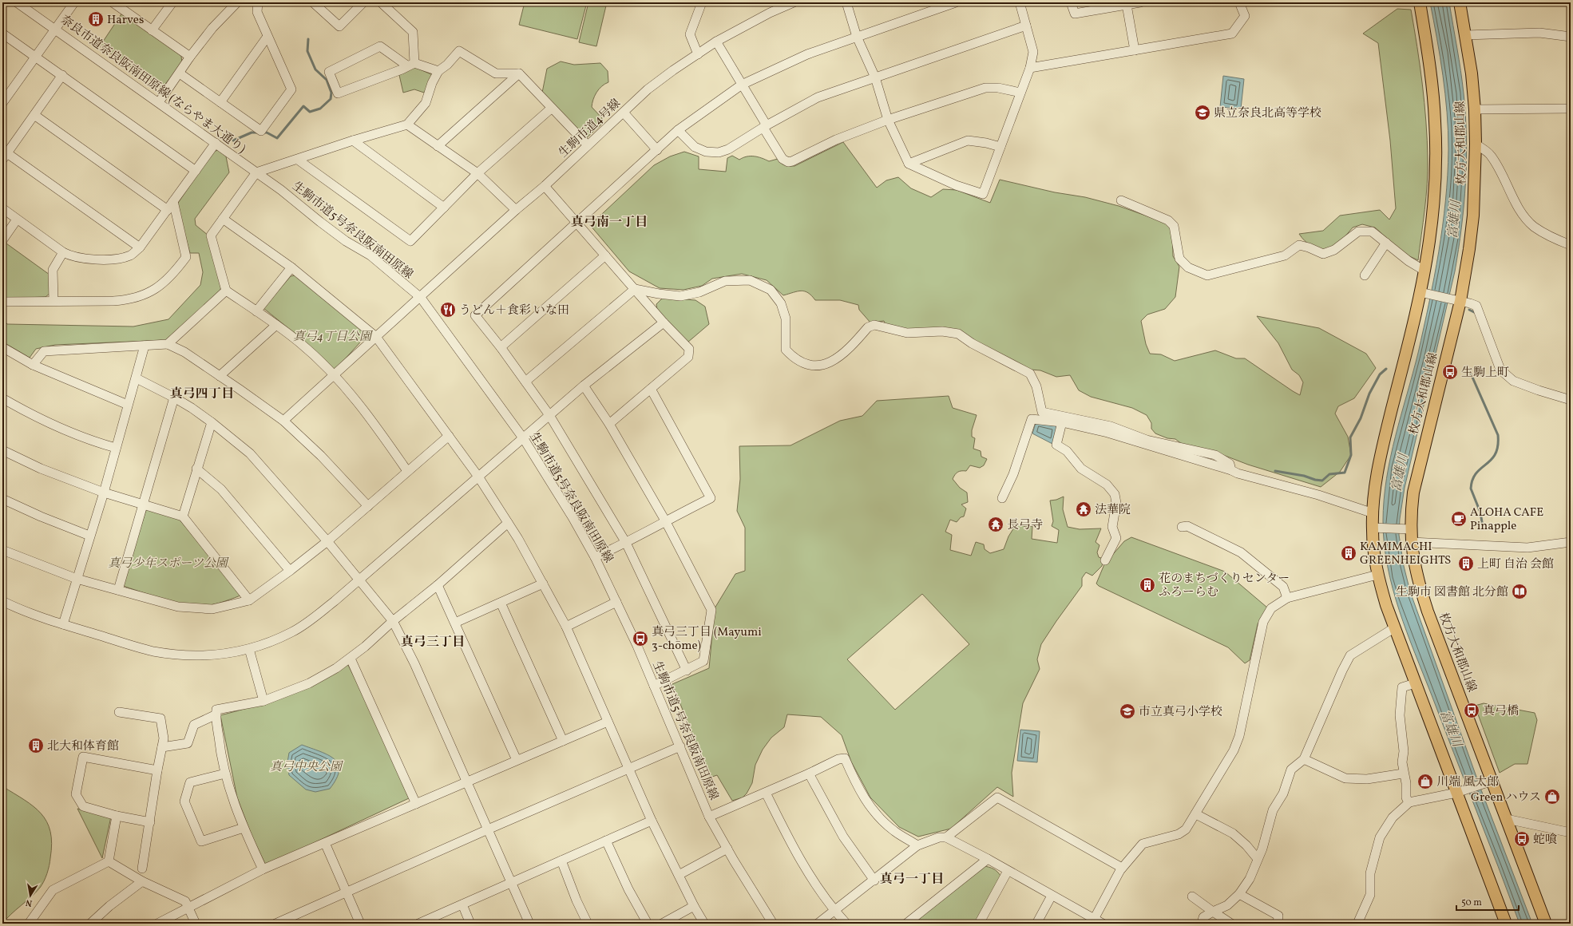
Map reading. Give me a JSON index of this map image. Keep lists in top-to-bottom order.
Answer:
{
  "streets": {
    "main road": ["枚方大和郡山線"],
    "street": ["奈良市道奈良阪南田原線 (ならやま大通り)", "生駒市道4号線", "生駒市道5号奈良阪南田原線"]
  },
  "crossings": [
    ["奈良市道奈良阪南田原線 (ならやま大通り)", "生駒市道5号奈良阪南田原線"],
    ["生駒市道4号線", "生駒市道5号奈良阪南田原線"]
  ],
  "districts": [
    "真弓南一丁目",
    "真弓四丁目",
    "真弓三丁目",
    "真弓一丁目"
  ],
  "water": ["富雄川"],
  "parks": ["真弓4丁目公園", "真弓少年スポーツ公園", "真弓中央公園"],
  "places": {
    "building": [
      "Harves",
      "KAMIMACHI GREENHEIGHTS",
      "上町 自治 会館",
      "花のまちづくりセンター ふろーらむ",
      "北大和体育館"
    ],
    "school or university": ["県立奈良北高等学校", "市立真弓小学校"],
    "restaurant": ["うどん＋食彩 いな田"],
    "bus stop": [
      "生駒上町",
      "真弓三丁目 (Mayumi 3-chōme)",
      "真弓橋",
      "蛇喰"
    ],
    "temple": ["法華院", "長弓寺"],
    "cafe": ["ALOHA CAFE Pinapple"],
    "library": ["生駒市 図書館 北分館"],
    "shop": ["川端 風太郎", "Green ハウス"]
  },
  "scale_bar": "50 m",
  "north": "bottom"
}
